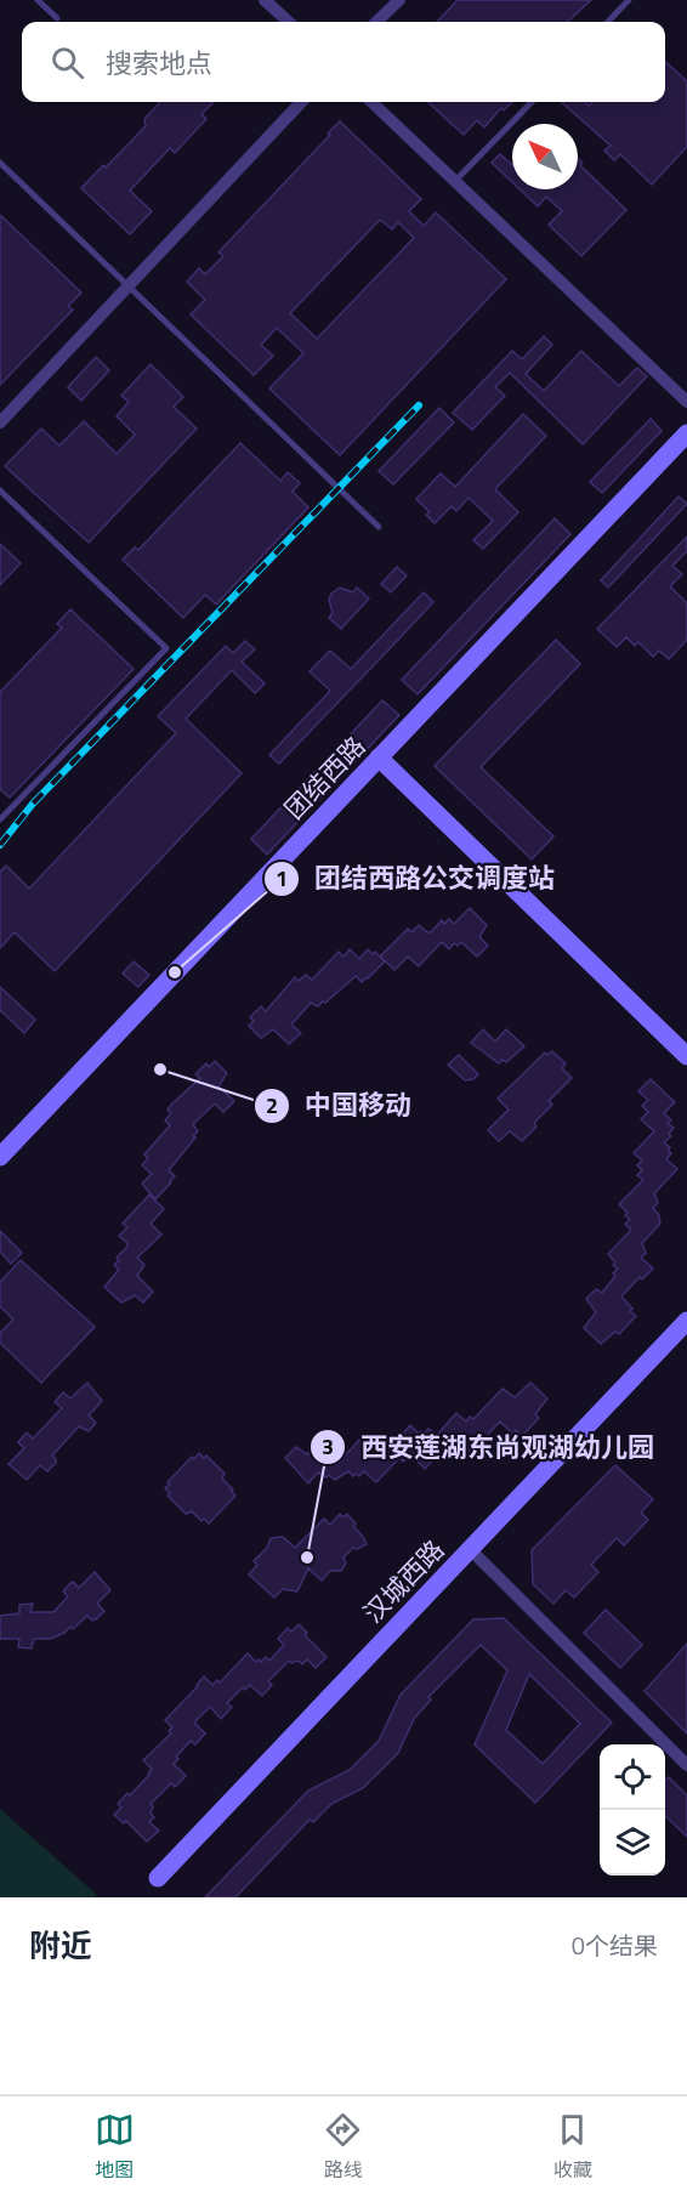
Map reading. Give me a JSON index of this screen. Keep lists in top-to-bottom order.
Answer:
{
  "streets": {
    "street": ["团结西路", "汉城西路"]
  },
  "places": ["团结西路公交调度站", "中国移动", "西安莲湖东尚观湖幼儿园"],
  "north": "top left",
  "page": {
    "search": "搜索地点",
    "heading": ["附近", "0个结果"],
    "nav": ["地图", "路线", "收藏"]
  }
}
